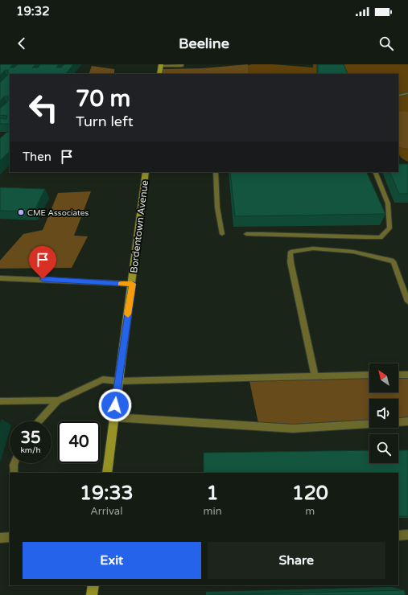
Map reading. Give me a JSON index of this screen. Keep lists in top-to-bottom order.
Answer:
{
  "streets": {
    "street": ["Bordentown Avenue"]
  },
  "places": ["CME Associates"],
  "north": "top left",
  "page": {
    "status": "19:32",
    "header": "Beeline",
    "turn": ["70 m", "Turn left"],
    "then": "Then",
    "speed": "35 km/h",
    "limit": "40",
    "eta": [
      "19:33",
      "Arrival",
      "1",
      "min",
      "120",
      "m"
    ],
    "buttons": ["Exit", "Share"]
  }
}
